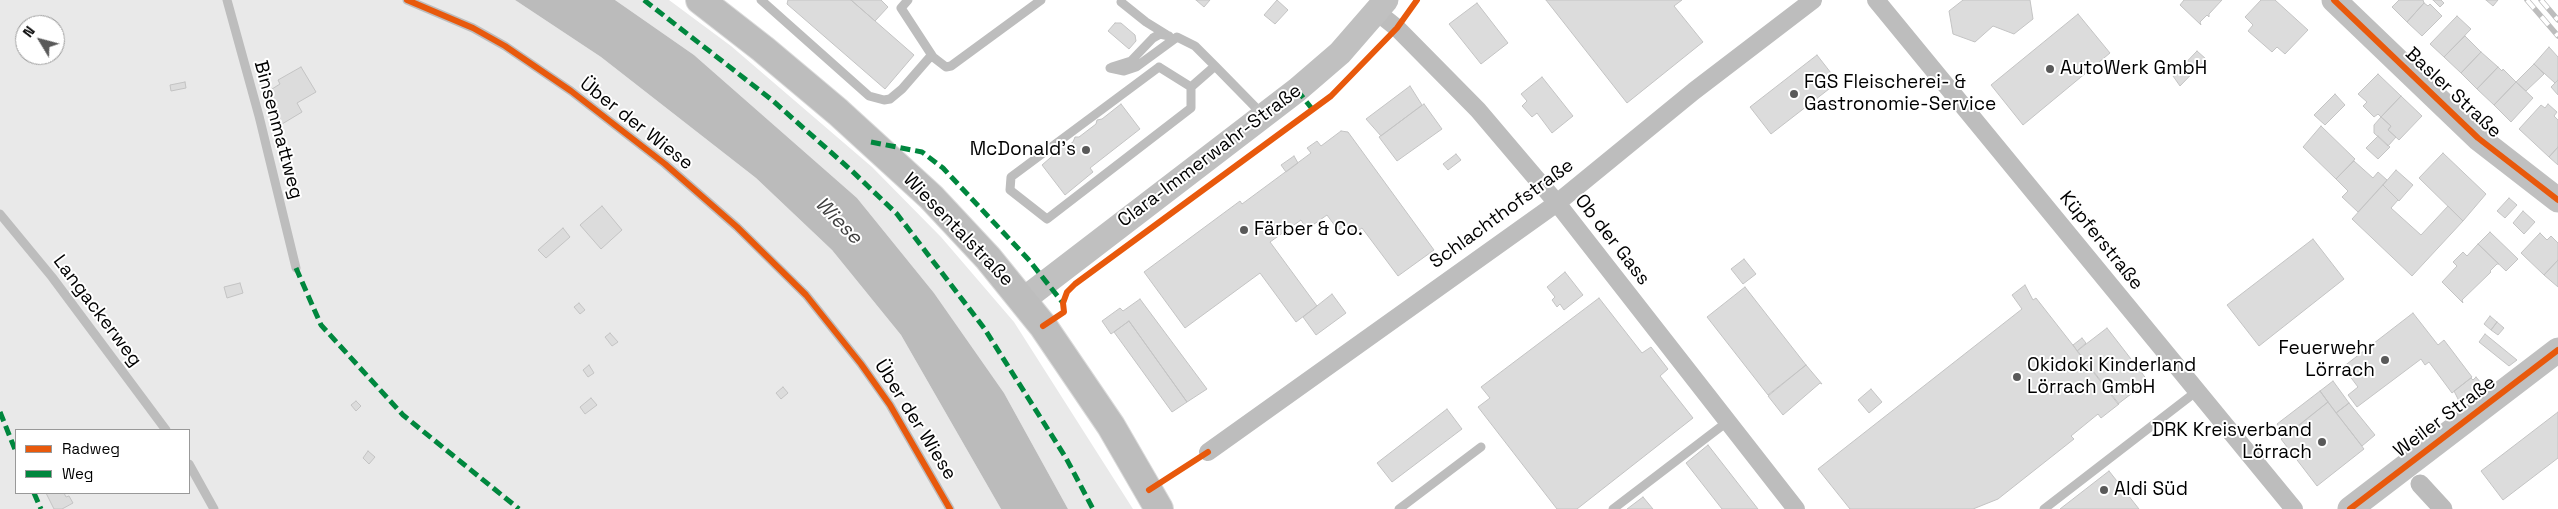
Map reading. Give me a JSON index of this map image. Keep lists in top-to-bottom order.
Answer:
{
  "streets": {
    "main road": ["Wiesentalstraße"],
    "street": [
      "Basler Straße",
      "Clara-Immerwahr-Straße",
      "Schlachthofstraße",
      "Ob der Gass",
      "Küpferstraße",
      "Weiler Straße"
    ],
    "lane": ["Über der Wiese", "Binsenmattweg", "Langackerweg"]
  },
  "crossings": [
    ["Clara-Immerwahr-Straße", "Wiesentalstraße"],
    ["Clara-Immerwahr-Straße", "Ob der Gass"],
    ["Schlachthofstraße", "Ob der Gass"]
  ],
  "water": ["Wiese"],
  "places": [
    "AutoWerk GmbH",
    "FGS Fleischerei- & Gastronomie-Service",
    "McDonald's",
    "Färber & Co.",
    "Feuerwehr Lörrach",
    "Okidoki Kinderland Lörrach GmbH",
    "DRK Kreisverband Lörrach",
    "Aldi Süd"
  ],
  "legend": ["Radweg", "Weg"],
  "north": "top left"
}
